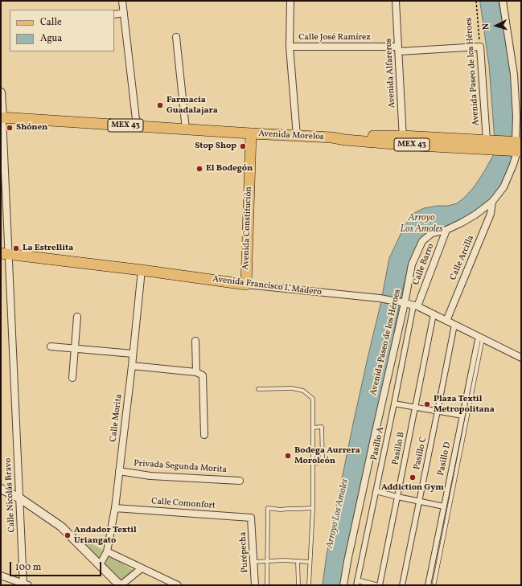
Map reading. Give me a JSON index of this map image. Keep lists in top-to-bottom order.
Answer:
{
  "streets": {
    "main road": [
      "MEX 43",
      "Avenida Morelos",
      "Avenida Constitución",
      "Avenida Francisco I. Madero"
    ],
    "street": [
      "Calle José Ramírez",
      "Avenida Paseo de los Héroes",
      "Avenida Alfareros",
      "Calle Arcilla",
      "Calle Barro",
      "Calle Morita",
      "Pasillo A",
      "Pasillo B",
      "Pasillo C",
      "Pasillo D",
      "Privada Segunda Morita",
      "Calle Nicolás Bravo",
      "Calle Comonfort",
      "Purépecha"
    ]
  },
  "crossings": [
    ["Calle José Ramírez", "Avenida Paseo de los Héroes"],
    ["Calle José Ramírez", "Avenida Alfareros"],
    ["Avenida Paseo de los Héroes", "MEX 43"],
    ["Avenida Paseo de los Héroes", "Calle Arcilla"],
    ["Avenida Paseo de los Héroes", "Calle Barro"],
    ["Avenida Paseo de los Héroes", "Avenida Francisco I. Madero"],
    ["Avenida Alfareros", "MEX 43"],
    ["Avenida Alfareros", "Avenida Morelos"],
    ["MEX 43", "Avenida Morelos"],
    ["MEX 43", "Avenida Constitución"],
    ["MEX 43", "Calle Nicolás Bravo"],
    ["Avenida Morelos", "Avenida Constitución"],
    ["Avenida Constitución", "Avenida Francisco I. Madero"],
    ["Calle Arcilla", "Avenida Francisco I. Madero"],
    ["Calle Barro", "Avenida Francisco I. Madero"],
    ["Calle Barro", "Pasillo A"],
    ["Avenida Francisco I. Madero", "Calle Morita"],
    ["Avenida Francisco I. Madero", "Pasillo A"],
    ["Avenida Francisco I. Madero", "Pasillo B"],
    ["Avenida Francisco I. Madero", "Pasillo C"],
    ["Avenida Francisco I. Madero", "Pasillo D"],
    ["Avenida Francisco I. Madero", "Calle Nicolás Bravo"],
    ["Calle Morita", "Privada Segunda Morita"],
    ["Calle Morita", "Calle Comonfort"],
    ["Calle Comonfort", "Purépecha"]
  ],
  "water": ["Arroyo Los Amoles"],
  "places": [
    "Farmacia Guadalajara",
    "Shónen",
    "Stop Shop",
    "El Bodegón",
    "La Estrellita",
    "Plaza Textil Metropolitana",
    "Bodega Aurrera Moroleón",
    "Addiction Gym",
    "Andador Textil Uriangato"
  ],
  "legend": ["Calle", "Agua"],
  "scale_bar": "100 m",
  "north": "left"
}
